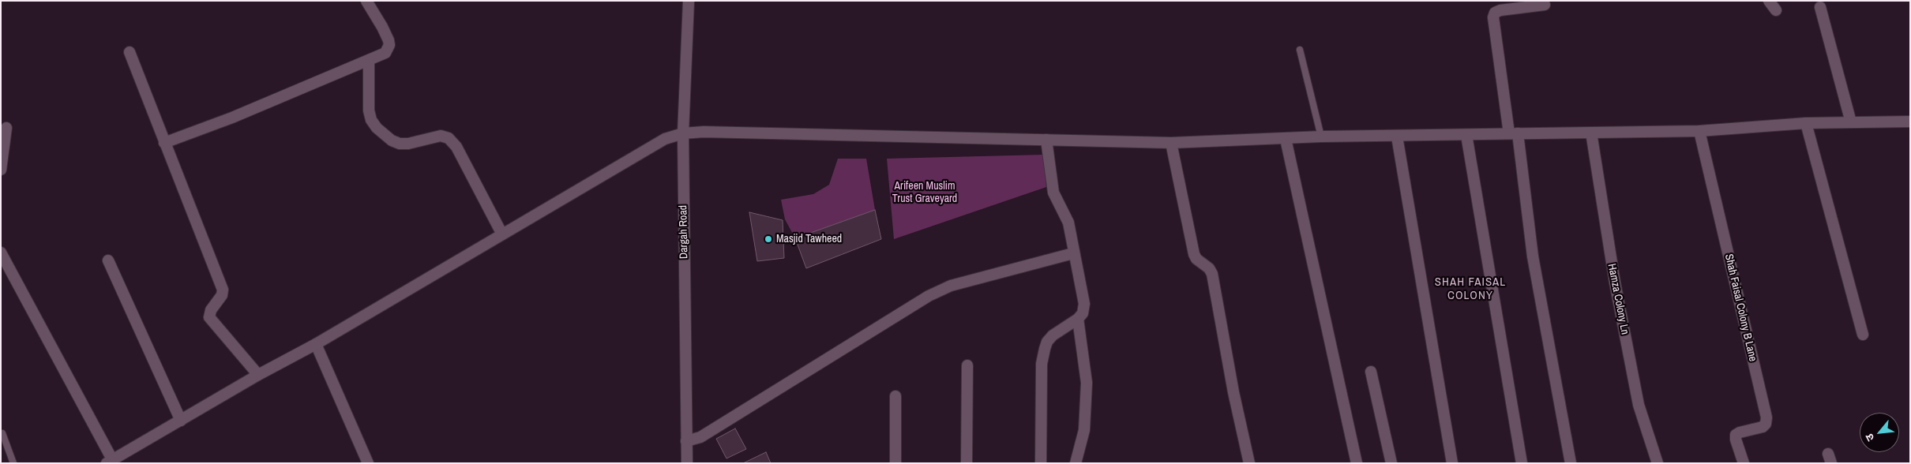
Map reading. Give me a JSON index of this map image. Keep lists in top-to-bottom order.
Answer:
{
  "streets": {
    "street": ["Dargah Road", "Hamza Colony Ln", "Shah Faisal Colony B Lane"]
  },
  "districts": ["SHAH FAISAL COLONY"],
  "parks": ["Arifeen Muslim Trust Graveyard"],
  "places": ["Masjid Tawheed"],
  "north": "bottom left"
}
